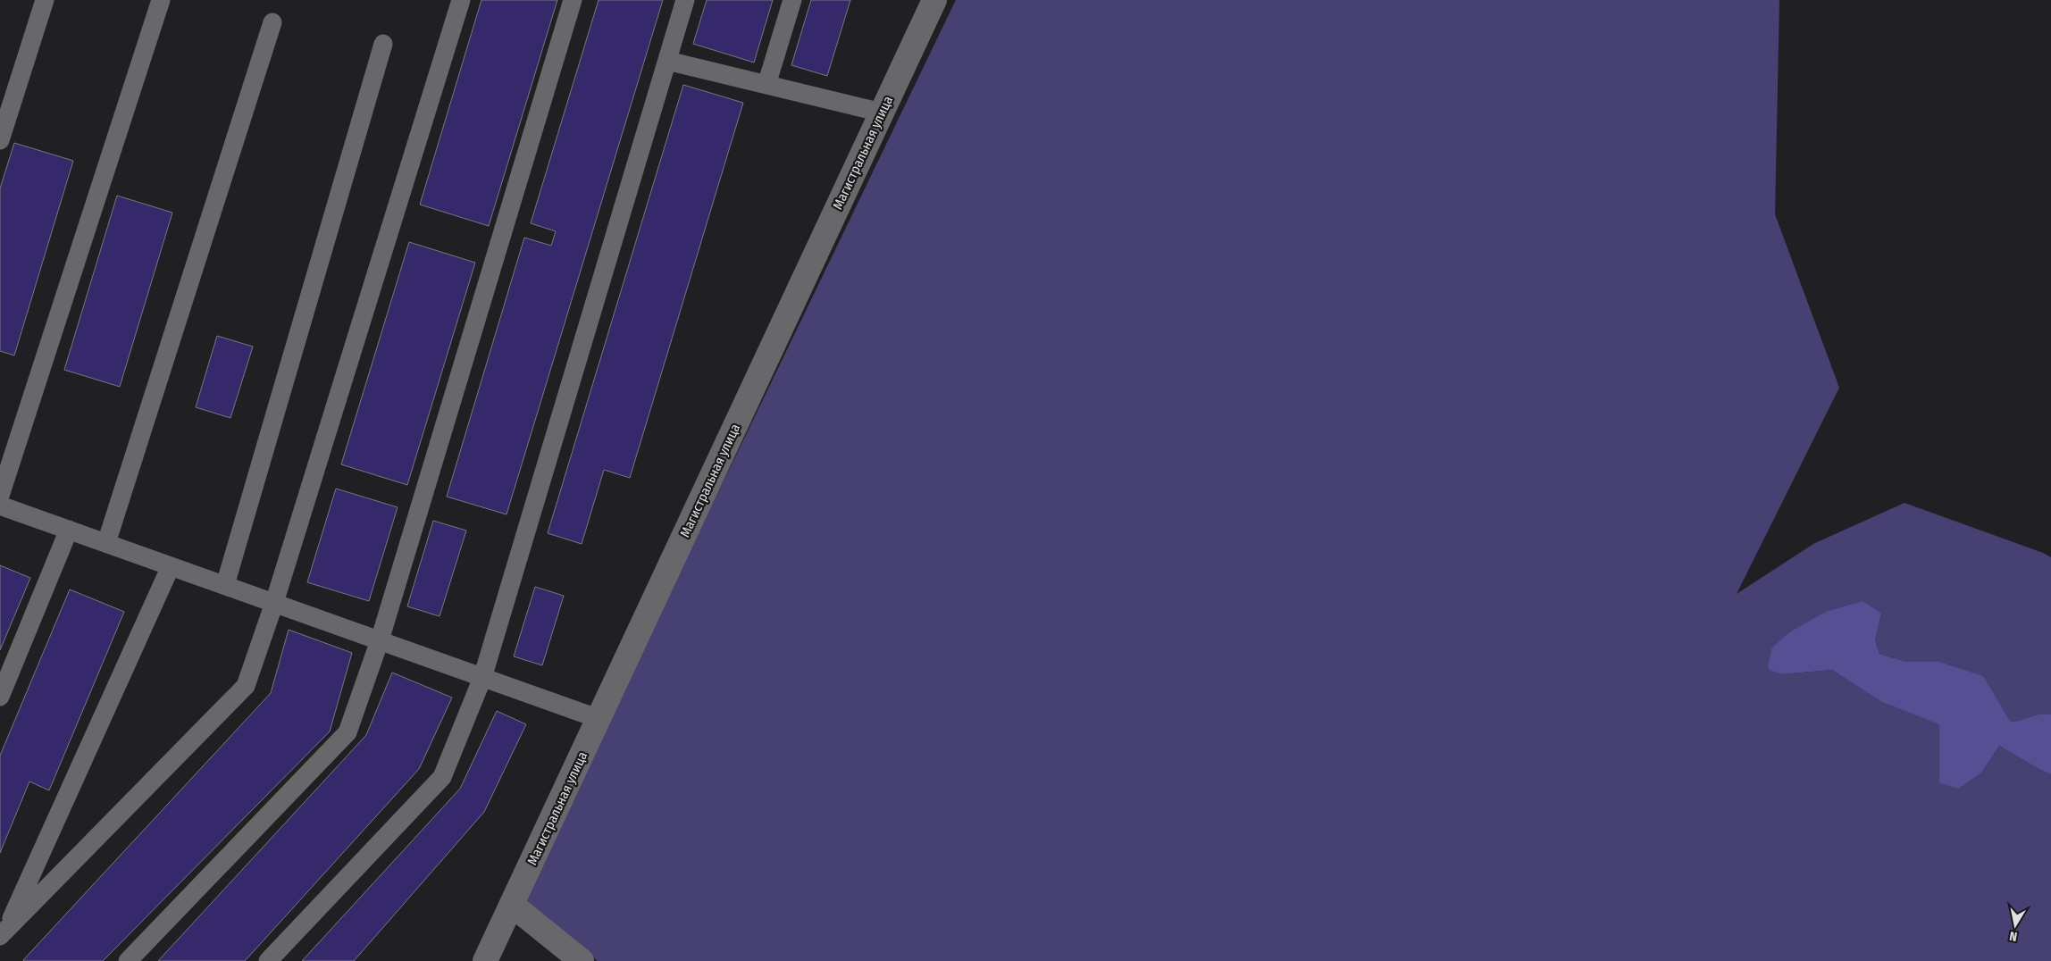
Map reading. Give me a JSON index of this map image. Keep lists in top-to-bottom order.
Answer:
{
  "streets": {
    "street": ["Магистральная улица"]
  },
  "north": "bottom"
}
